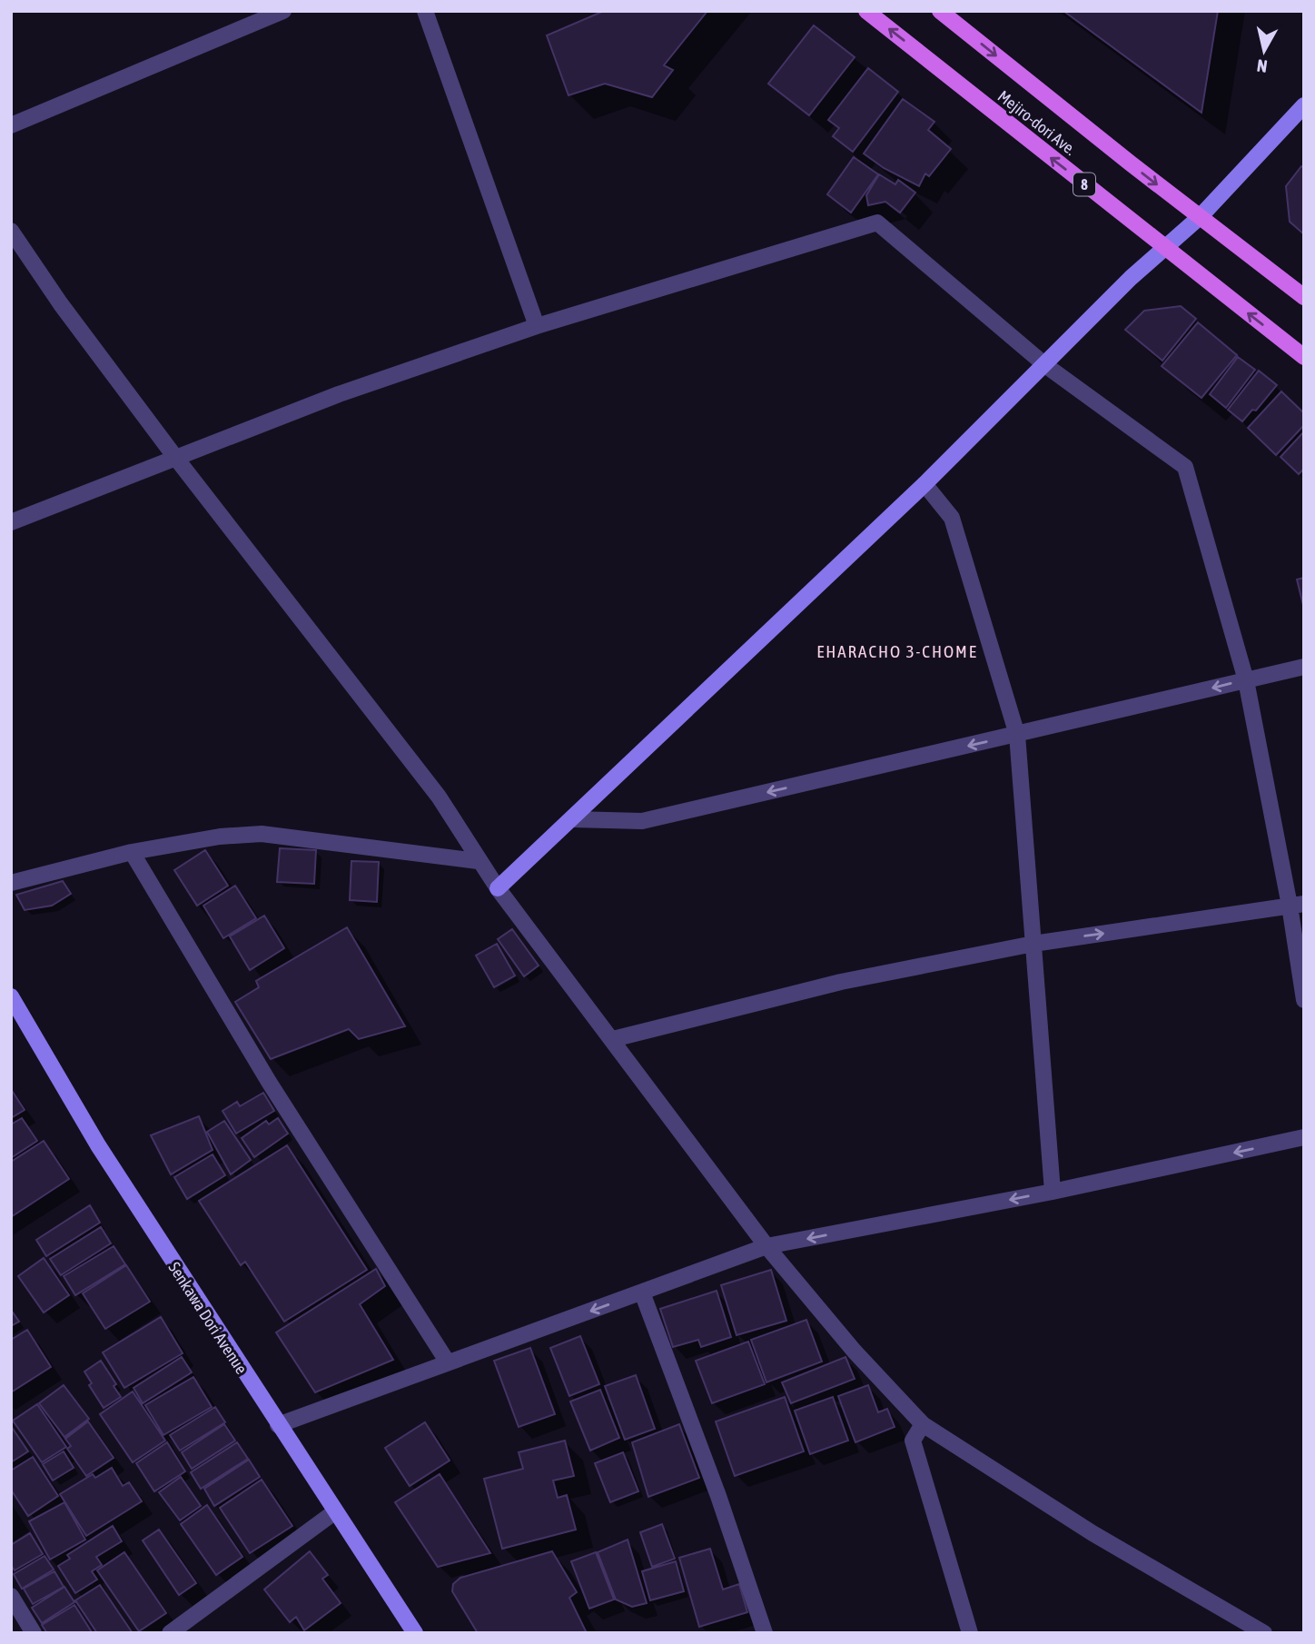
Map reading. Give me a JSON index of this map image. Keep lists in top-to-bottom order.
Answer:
{
  "streets": {
    "main road": ["Mejiro-dori Ave.", "8"],
    "street": ["Senkawa Dori Avenue"]
  },
  "districts": ["EHARACHO 3-CHOME"],
  "north": "bottom"
}
